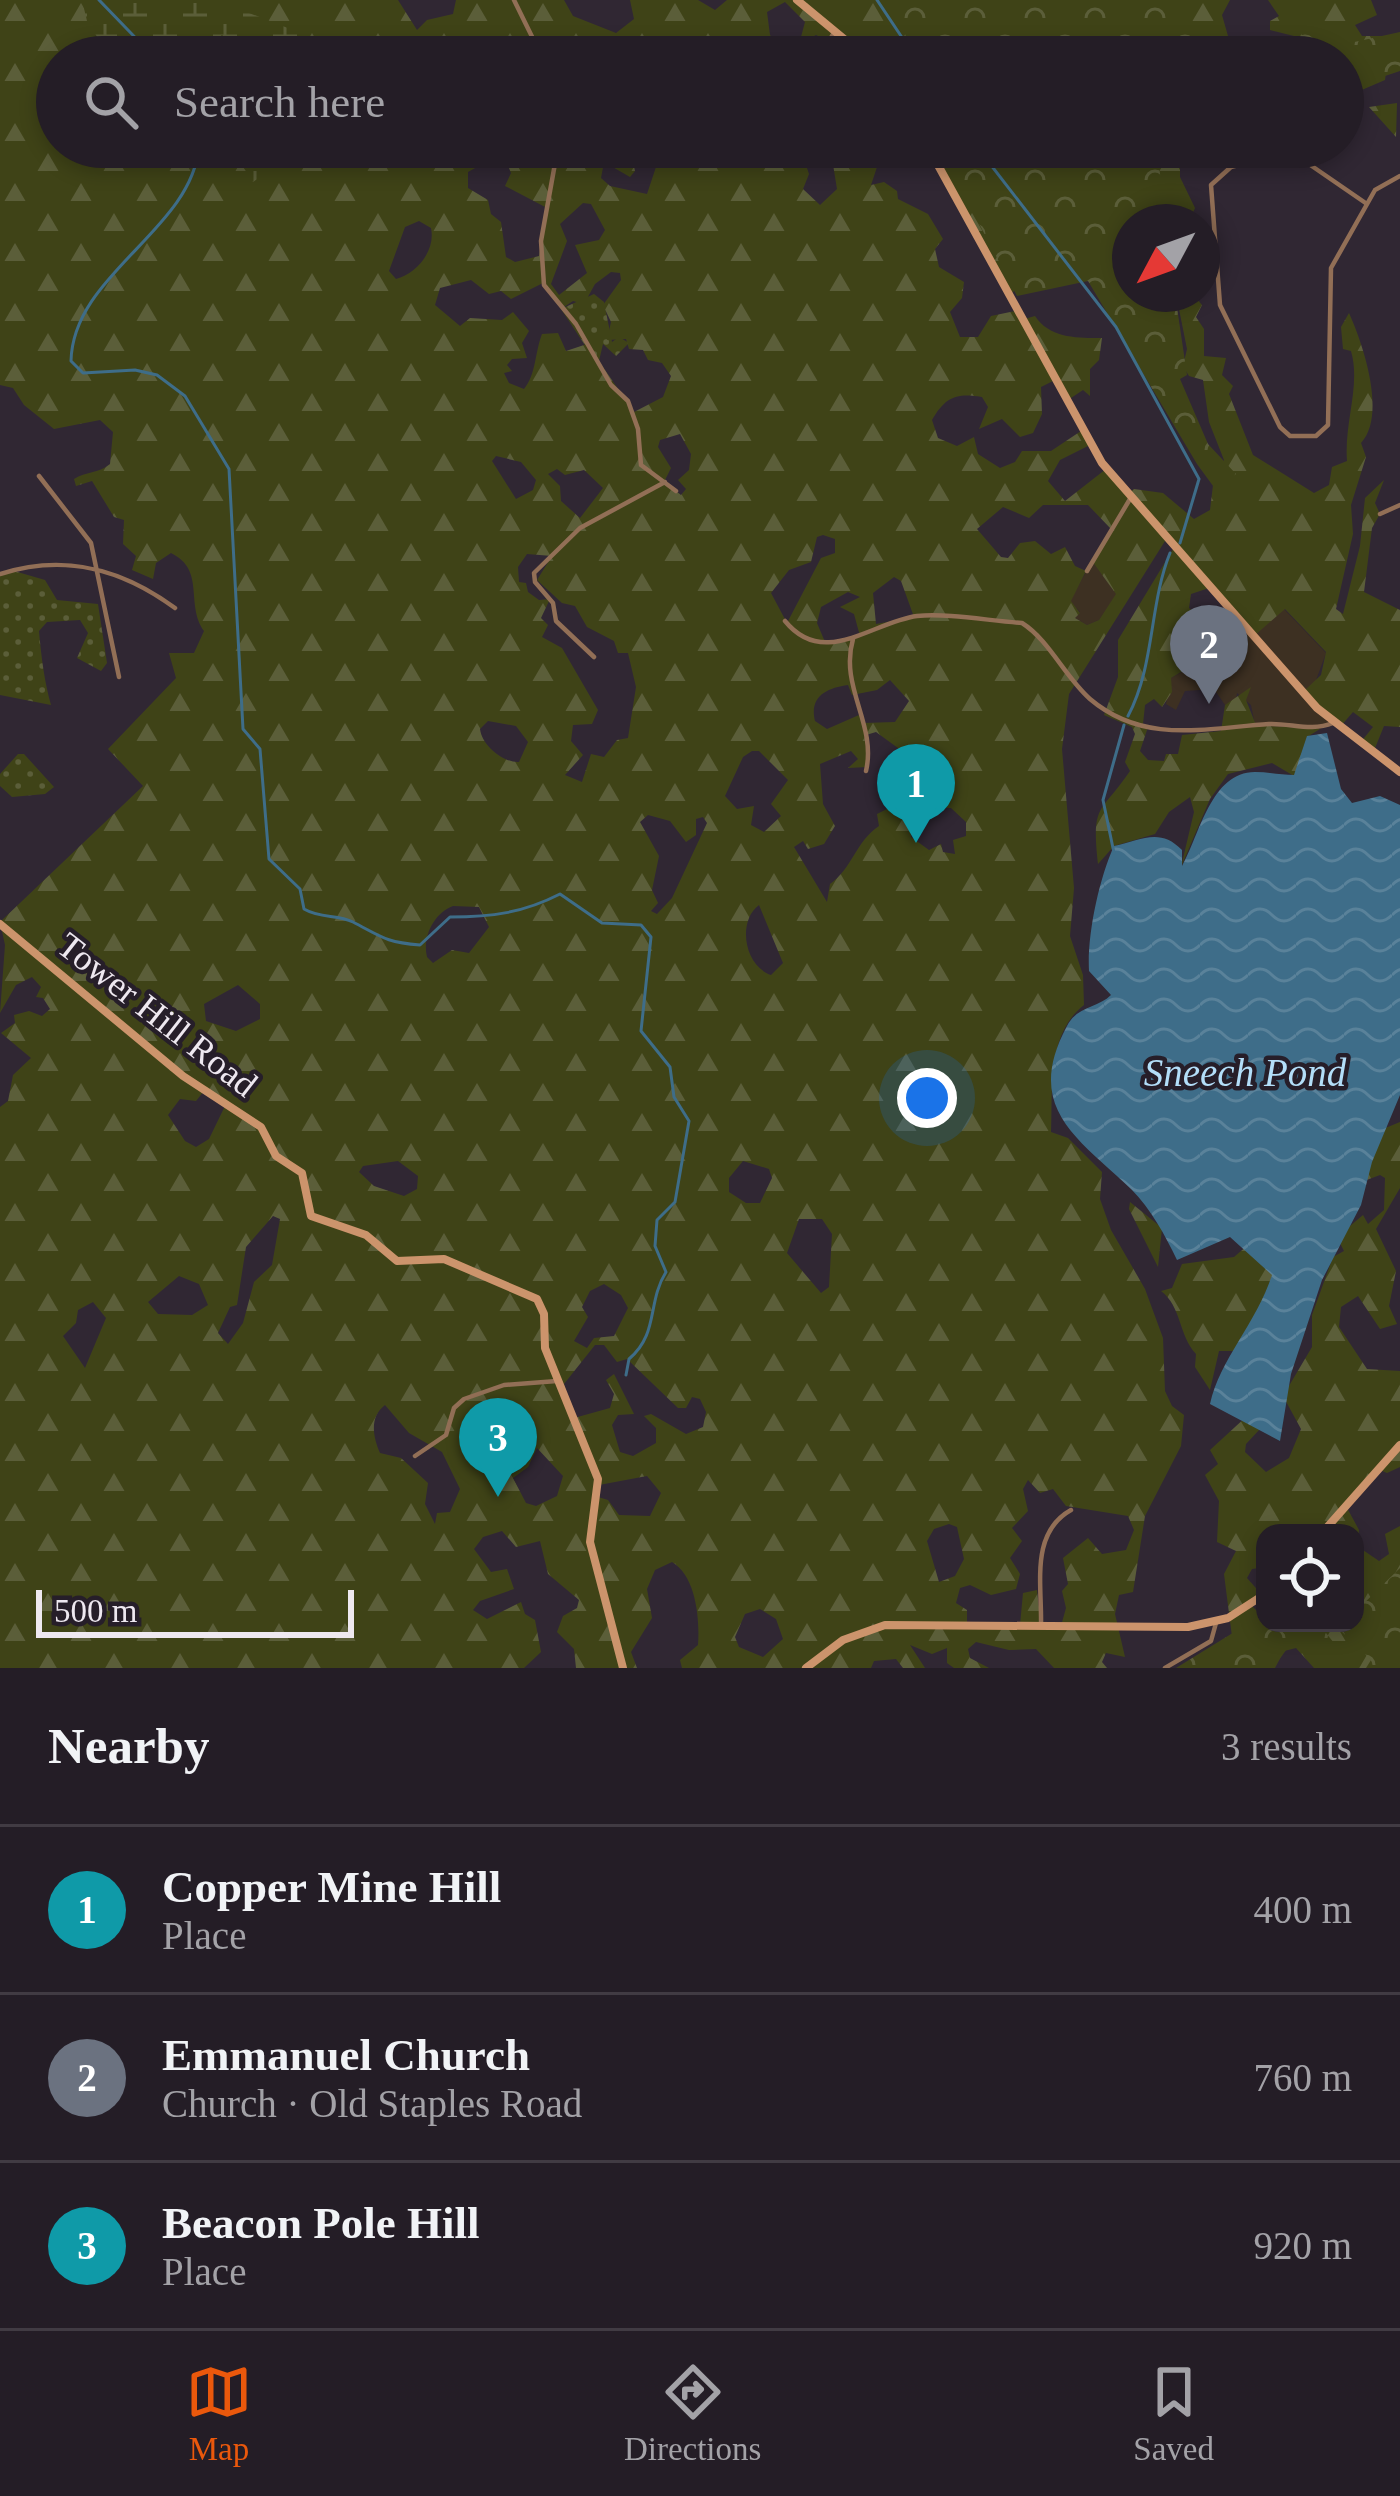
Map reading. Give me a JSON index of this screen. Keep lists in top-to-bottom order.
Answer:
{
  "streets": {
    "street": ["Tower Hill Road"]
  },
  "water": ["Sneech Pond"],
  "scale_bar": "500 m",
  "north": "bottom left",
  "page": {
    "search": "Search here",
    "pins": ["2", "1", "3"],
    "scale": "500 m",
    "heading": ["Nearby", "3 results"],
    "list": [
      {
        "mark": "1",
        "name": "Copper Mine Hill",
        "note": "Place",
        "value": "400 m"
      },
      {
        "mark": "2",
        "name": "Emmanuel Church",
        "note": "Church · Old Staples Road",
        "value": "760 m"
      },
      {
        "mark": "3",
        "name": "Beacon Pole Hill",
        "note": "Place",
        "value": "920 m"
      }
    ],
    "nav": ["Map", "Directions", "Saved"]
  }
}
